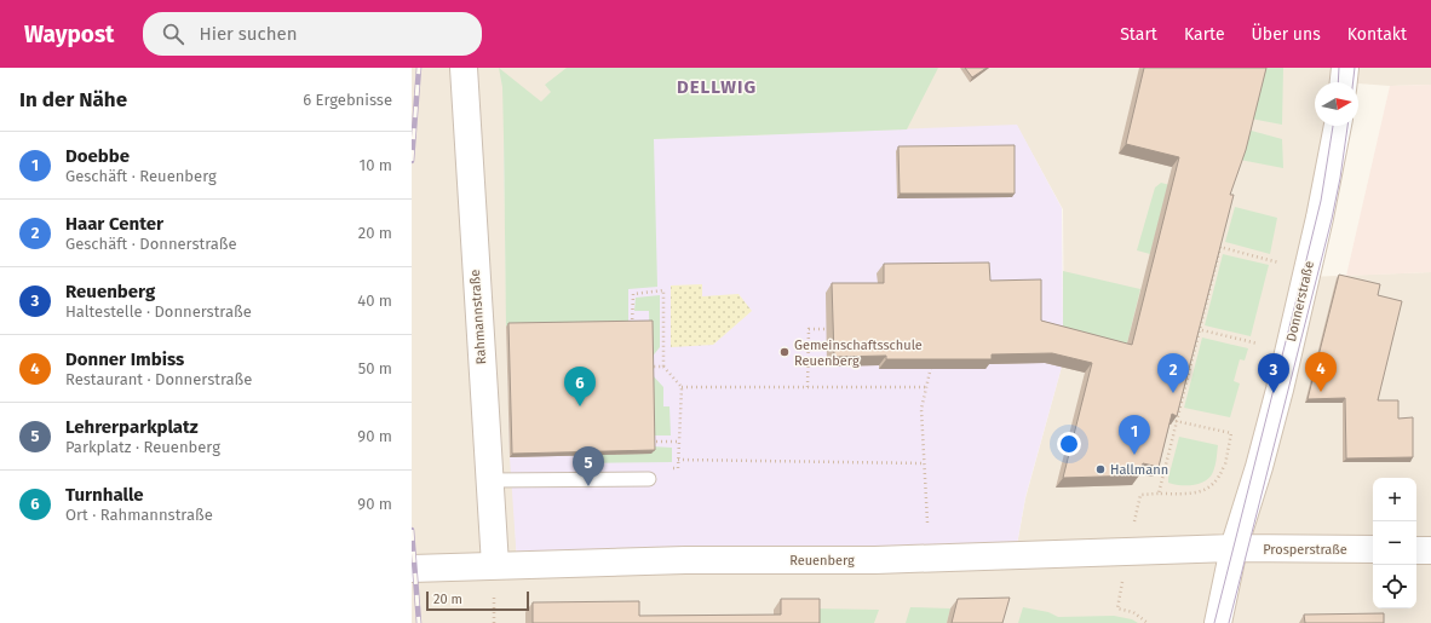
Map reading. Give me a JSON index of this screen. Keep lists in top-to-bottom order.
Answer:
{
  "streets": {
    "main road": [
      "Donnerstraße",
      "Rahmannstraße",
      "Prosperstraße",
      "Reuenberg"
    ]
  },
  "crossings": [
    ["Donnerstraße", "Prosperstraße"],
    ["Donnerstraße", "Reuenberg"],
    ["Rahmannstraße", "Reuenberg"],
    ["Prosperstraße", "Reuenberg"]
  ],
  "districts": ["DELLWIG"],
  "places": ["Gemeinschaftsschule Reuenberg", "Hallmann"],
  "scale_bar": "20 m",
  "north": "right",
  "page": {
    "header": "Waypost",
    "search": "Hier suchen",
    "nav": [
      "Start",
      "Karte",
      "Über uns",
      "Kontakt"
    ],
    "heading": ["In der Nähe", "6 Ergebnisse"],
    "list": [
      {
        "mark": "1",
        "name": "Doebbe",
        "note": "Geschäft · Reuenberg",
        "value": "10 m"
      },
      {
        "mark": "2",
        "name": "Haar Center",
        "note": "Geschäft · Donnerstraße",
        "value": "20 m"
      },
      {
        "mark": "3",
        "name": "Reuenberg",
        "note": "Haltestelle · Donnerstraße",
        "value": "40 m"
      },
      {
        "mark": "4",
        "name": "Donner Imbiss",
        "note": "Restaurant · Donnerstraße",
        "value": "50 m"
      },
      {
        "mark": "5",
        "name": "Lehrerparkplatz",
        "note": "Parkplatz · Reuenberg",
        "value": "90 m"
      },
      {
        "mark": "6",
        "name": "Turnhalle",
        "note": "Ort · Rahmannstraße",
        "value": "90 m"
      }
    ],
    "pins": [
      "4",
      "2",
      "3",
      "6",
      "1",
      "5"
    ],
    "map_buttons": ["+", "−"],
    "scale": "20 m"
  }
}
